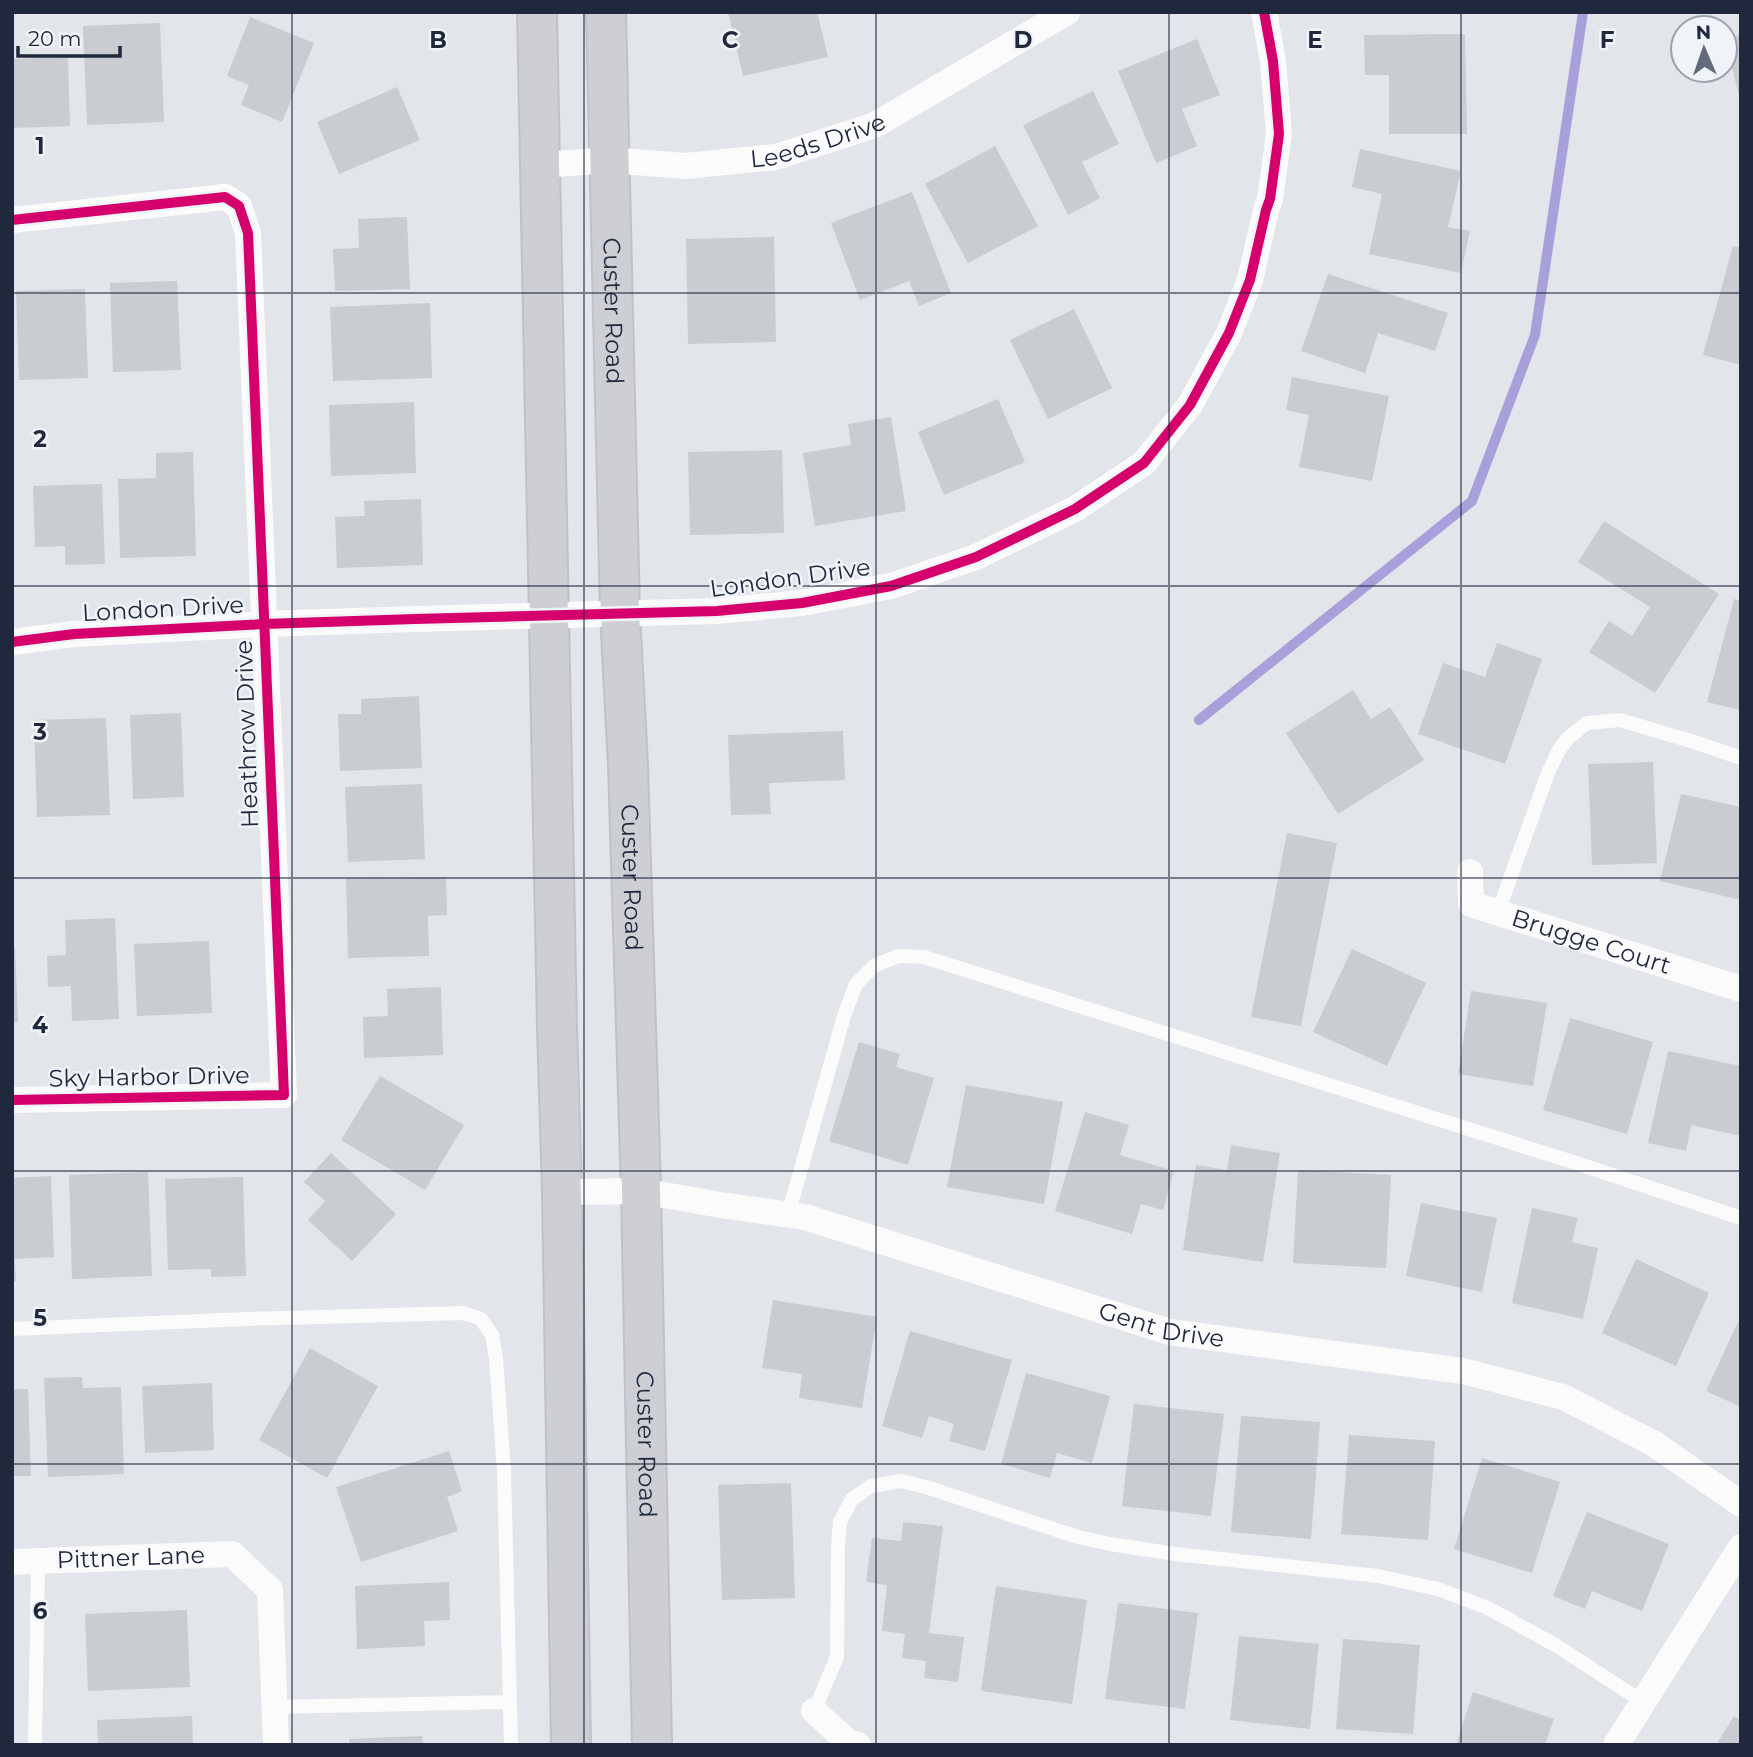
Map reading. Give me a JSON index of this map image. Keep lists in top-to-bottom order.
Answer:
{
  "streets": {
    "main road": ["Custer Road"],
    "street": [
      "Leeds Drive",
      "London Drive",
      "Heathrow Drive",
      "Brugge Court",
      "Sky Harbor Drive",
      "Gent Drive",
      "Pittner Lane"
    ]
  },
  "crossings": [
    ["Leeds Drive", "Custer Road"],
    ["Custer Road", "London Drive"],
    ["Custer Road", "Gent Drive"],
    ["London Drive", "Heathrow Drive"],
    ["Heathrow Drive", "Sky Harbor Drive"]
  ],
  "scale_bar": "20 m",
  "north": "top",
  "grid": {
    "columns": [
      "B",
      "C",
      "D",
      "E",
      "F"
    ],
    "rows": [
      "1",
      "2",
      "3",
      "4",
      "5",
      "6"
    ]
  }
}
